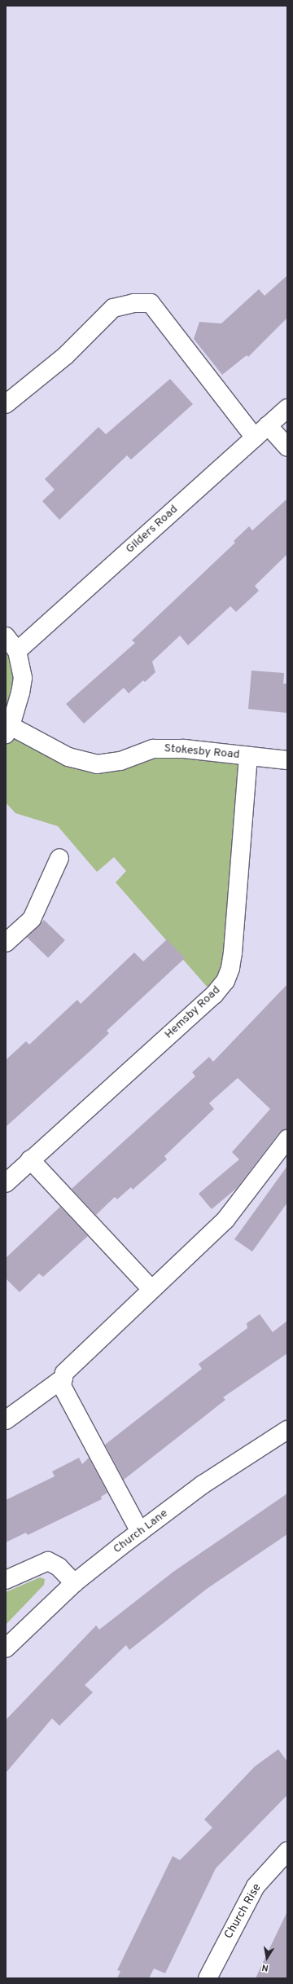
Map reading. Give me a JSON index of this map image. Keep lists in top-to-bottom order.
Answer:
{
  "streets": {
    "street": [
      "Gilders Road",
      "Stokesby Road",
      "Hemsby Road",
      "Church Lane",
      "Church Rise"
    ]
  },
  "crossings": [
    ["Stokesby Road", "Hemsby Road"]
  ],
  "north": "bottom"
}
